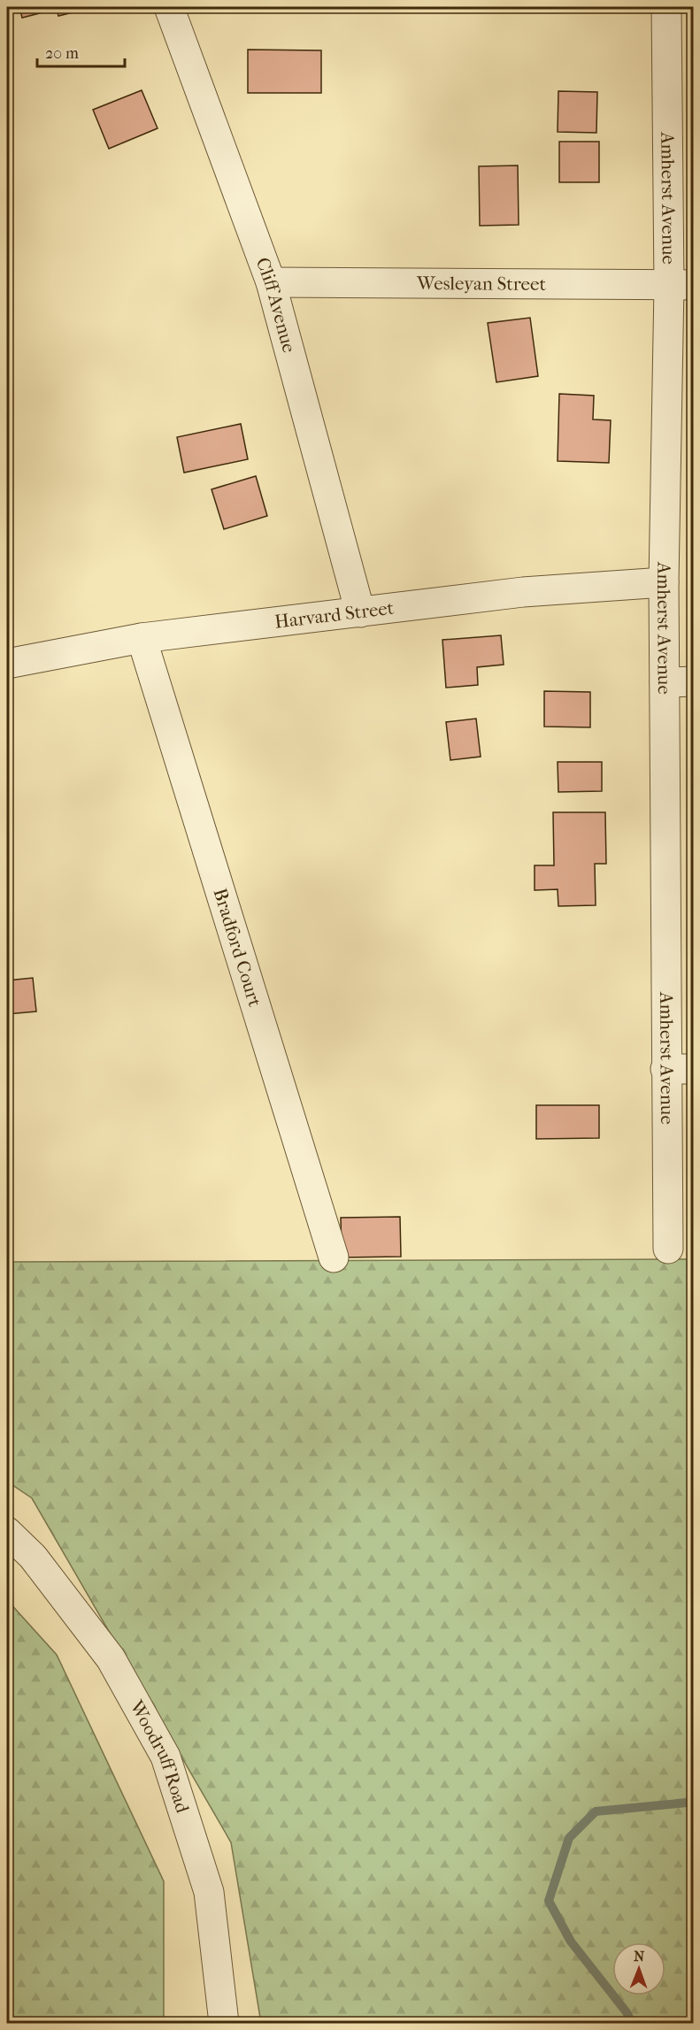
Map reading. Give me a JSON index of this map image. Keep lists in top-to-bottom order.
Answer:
{
  "streets": {
    "street": [
      "Amherst Avenue",
      "Wesleyan Street",
      "Cliff Avenue",
      "Harvard Street",
      "Bradford Court",
      "Woodruff Road"
    ]
  },
  "crossings": [
    ["Amherst Avenue", "Wesleyan Street"],
    ["Amherst Avenue", "Harvard Street"],
    ["Wesleyan Street", "Cliff Avenue"],
    ["Cliff Avenue", "Harvard Street"],
    ["Harvard Street", "Bradford Court"]
  ],
  "scale_bar": "20 m",
  "north": "top"
}
